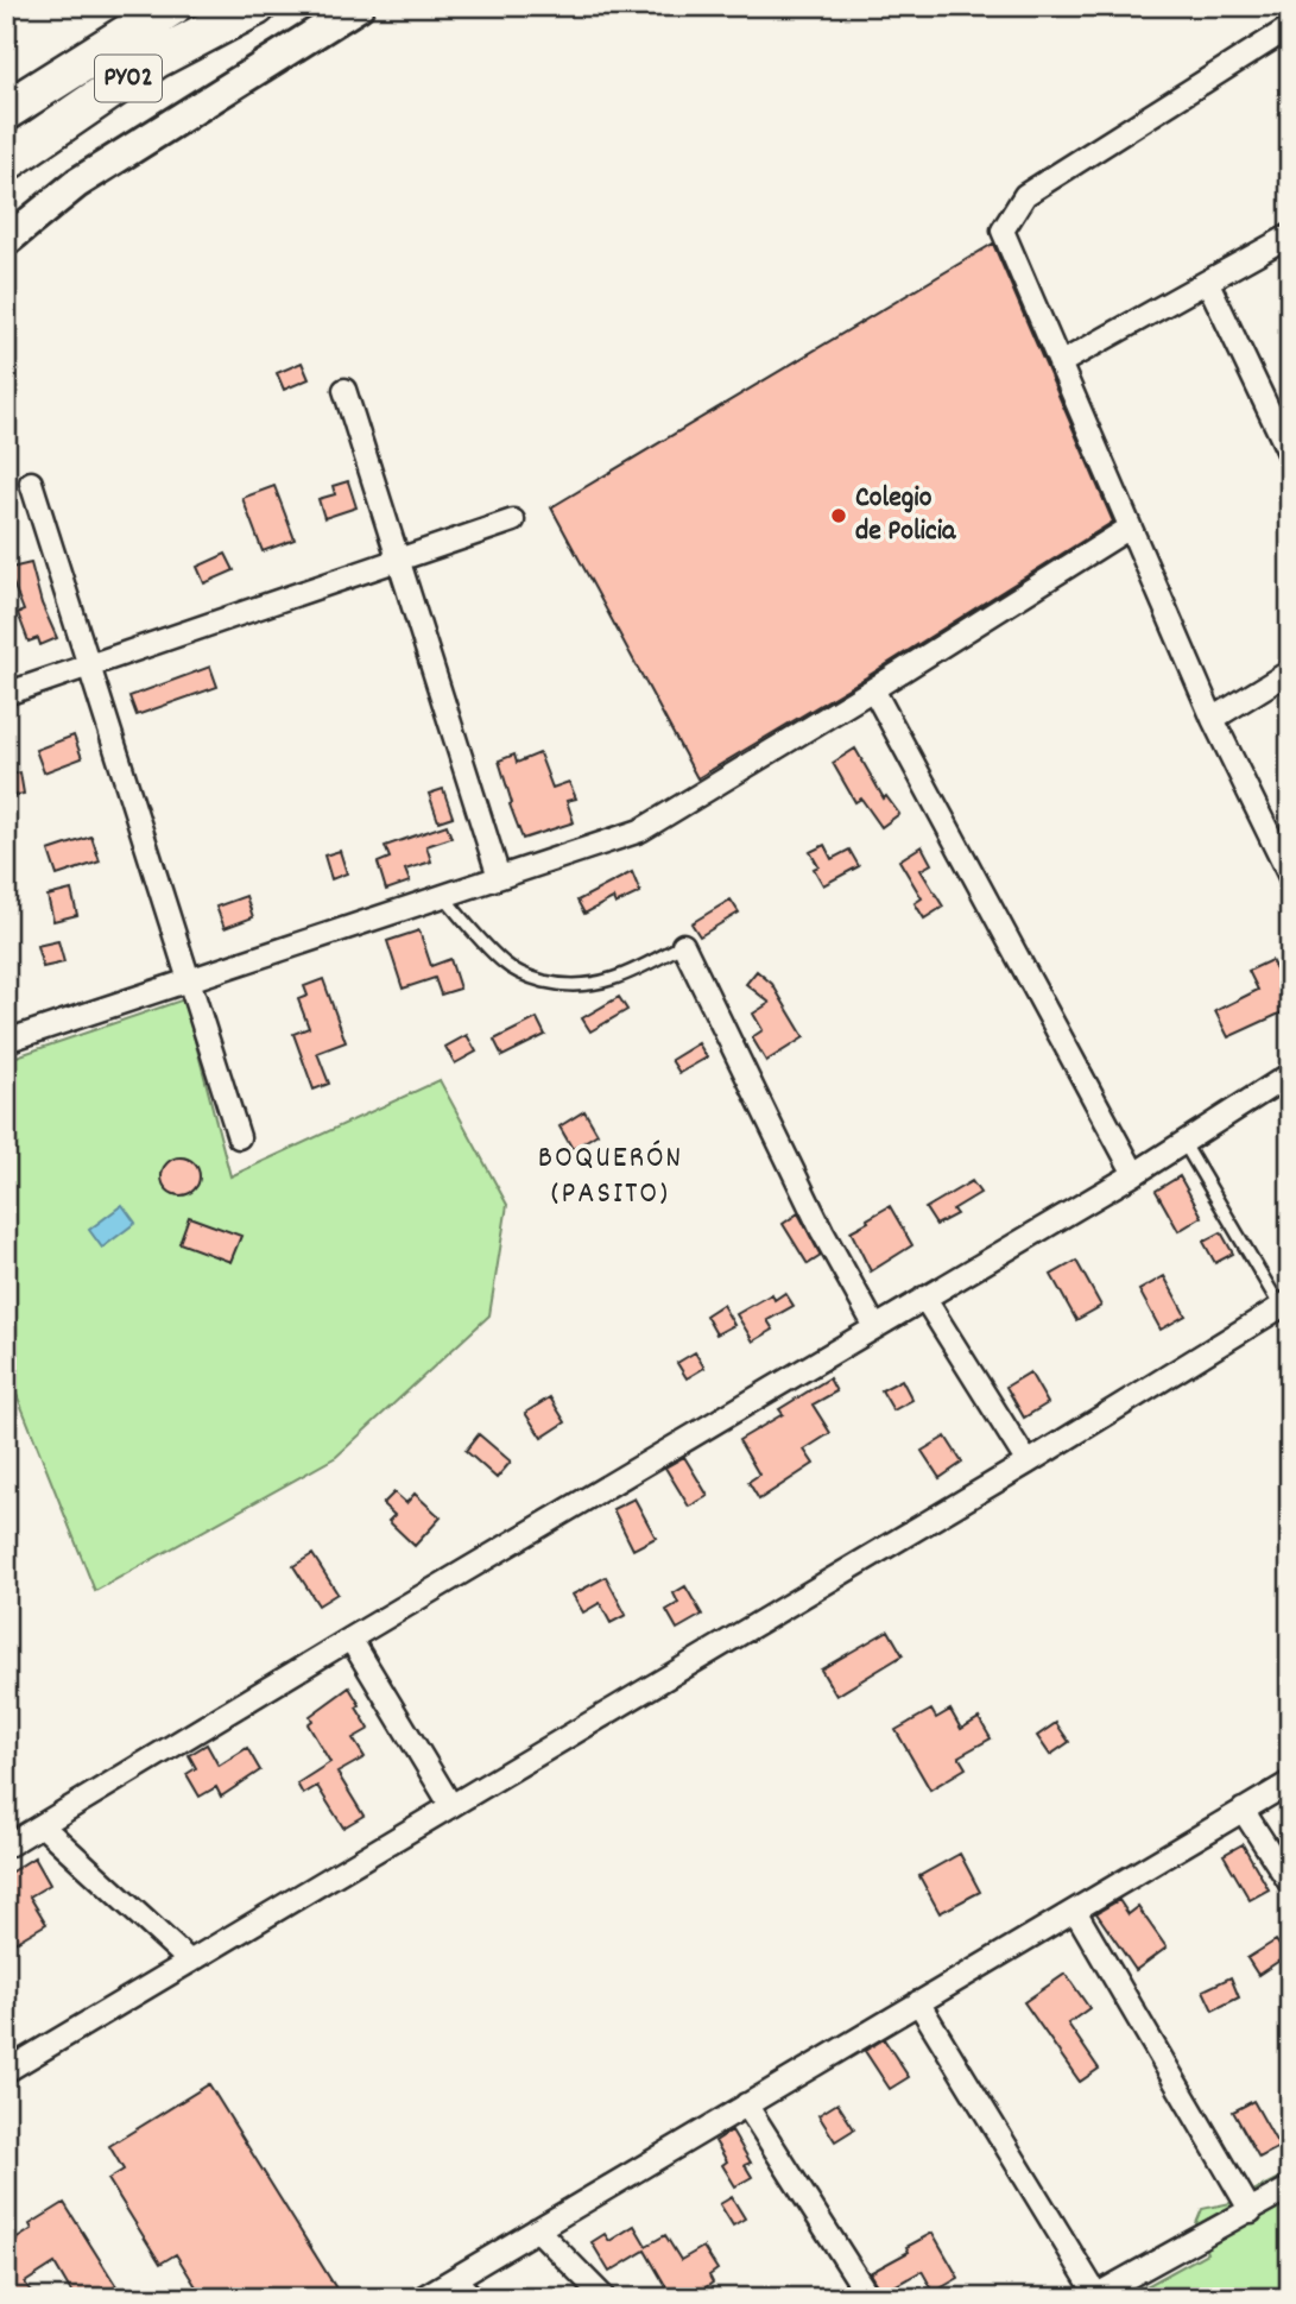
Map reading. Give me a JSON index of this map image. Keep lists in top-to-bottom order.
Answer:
{
  "streets": {
    "highway": ["PY02"]
  },
  "districts": ["BOQUERÓN (PASITO)"],
  "places": ["Colegio de Policia"]
}
